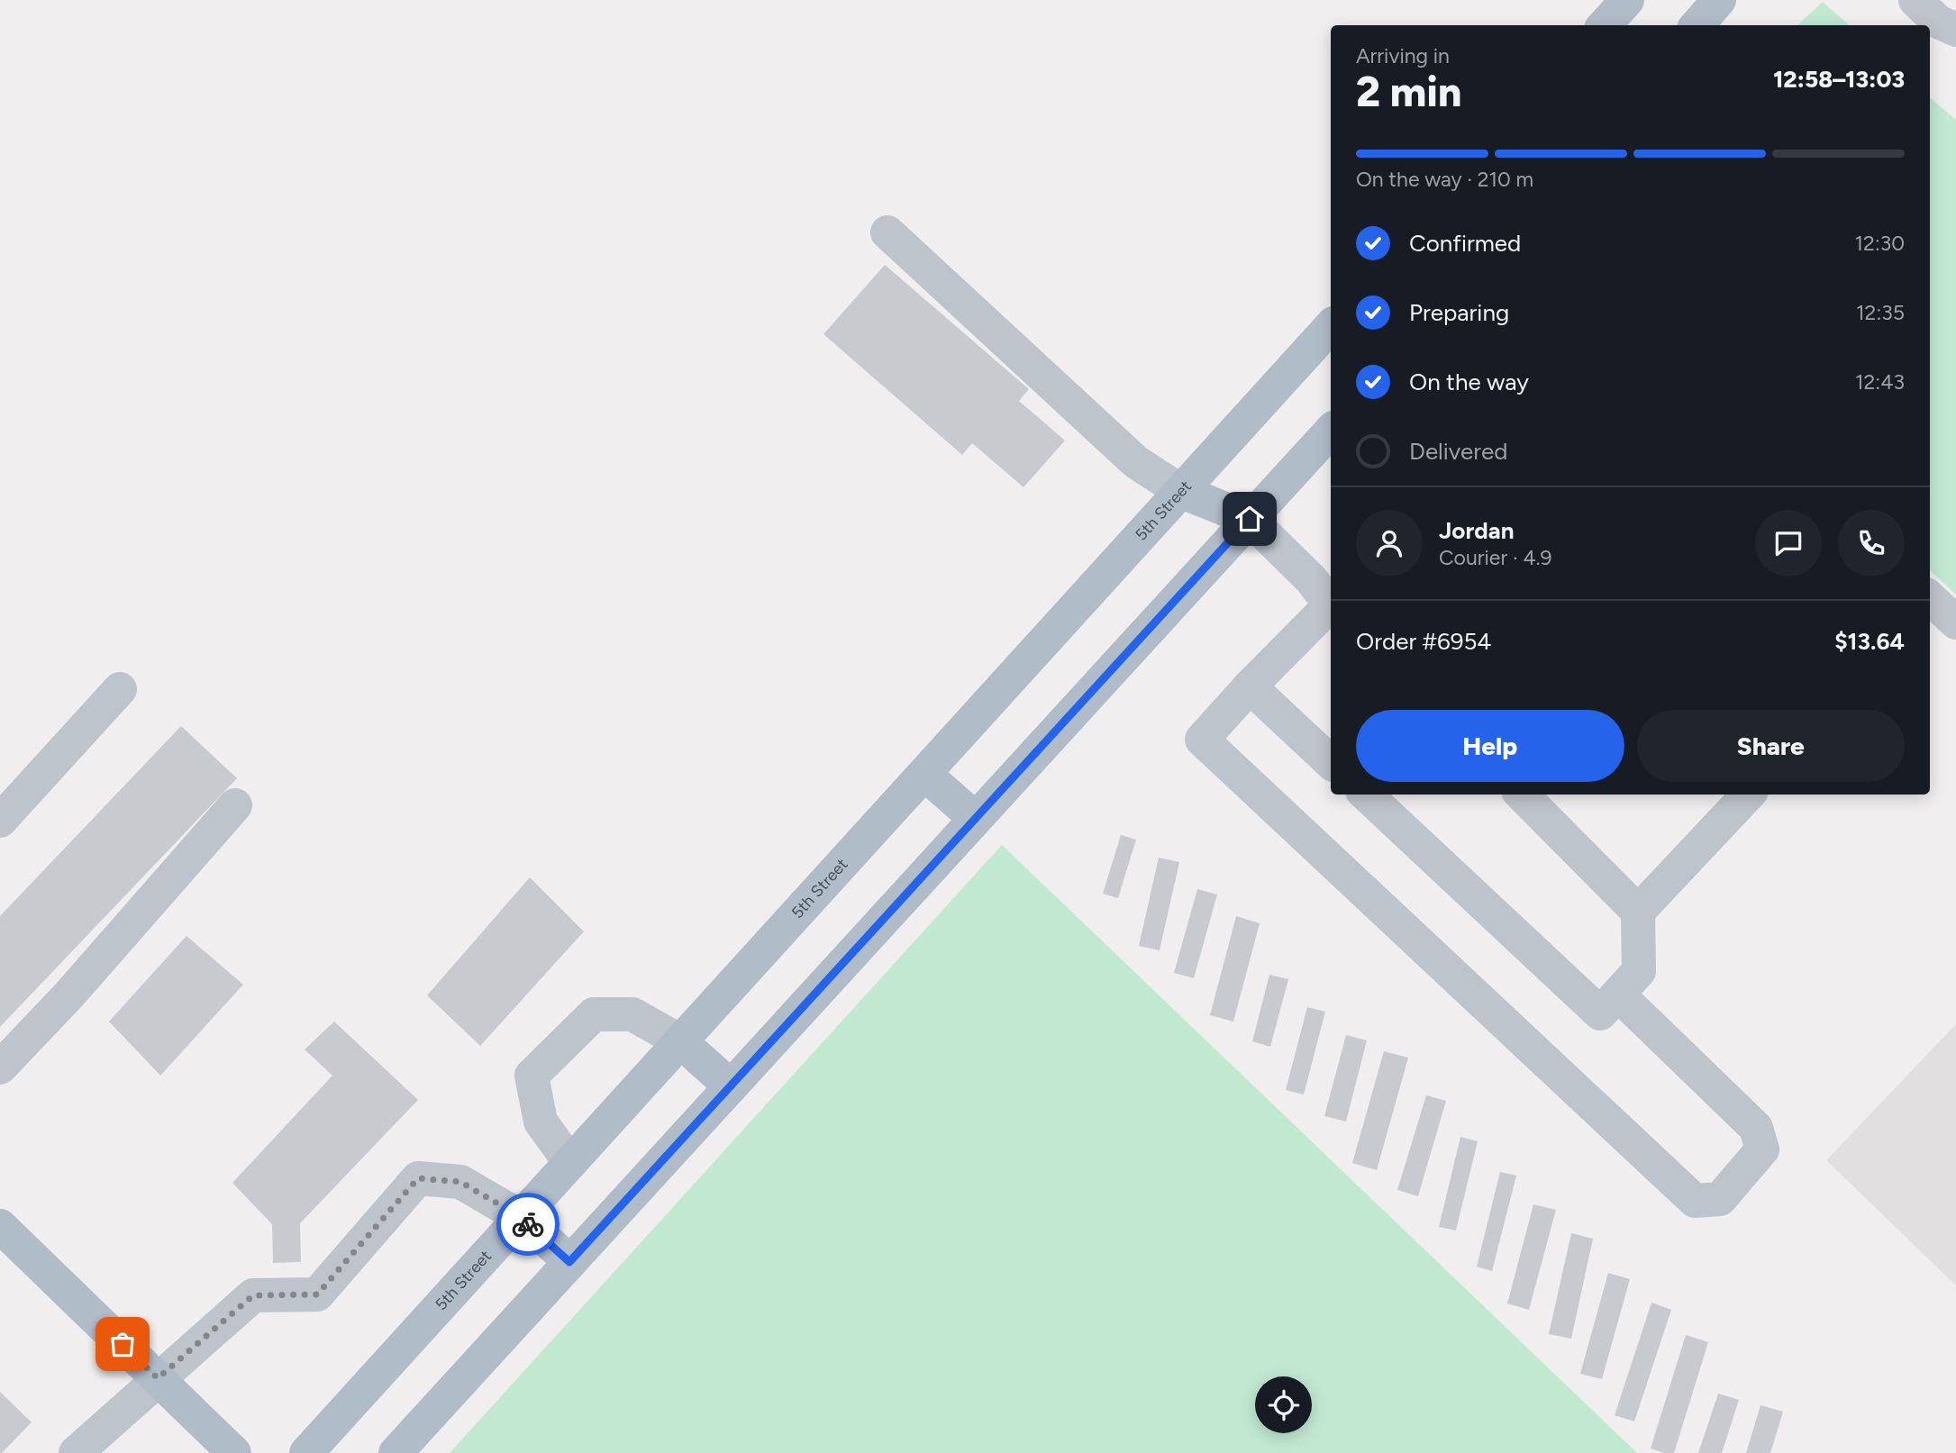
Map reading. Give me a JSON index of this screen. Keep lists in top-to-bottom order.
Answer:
{
  "streets": {
    "main road": ["5th Street"]
  },
  "page": {
    "heading": ["2 min", "Arriving in", "12:58–13:03"],
    "panel": [
      "Jordan",
      "Courier · 4.9",
      "Order #6954",
      "$13.64"
    ],
    "bar": "On the way · 210 m",
    "list": [
      ["Confirmed", "12:30"],
      ["Preparing", "12:35"],
      ["On the way", "12:43"],
      "Delivered"
    ],
    "buttons": ["Help", "Share"]
  }
}
